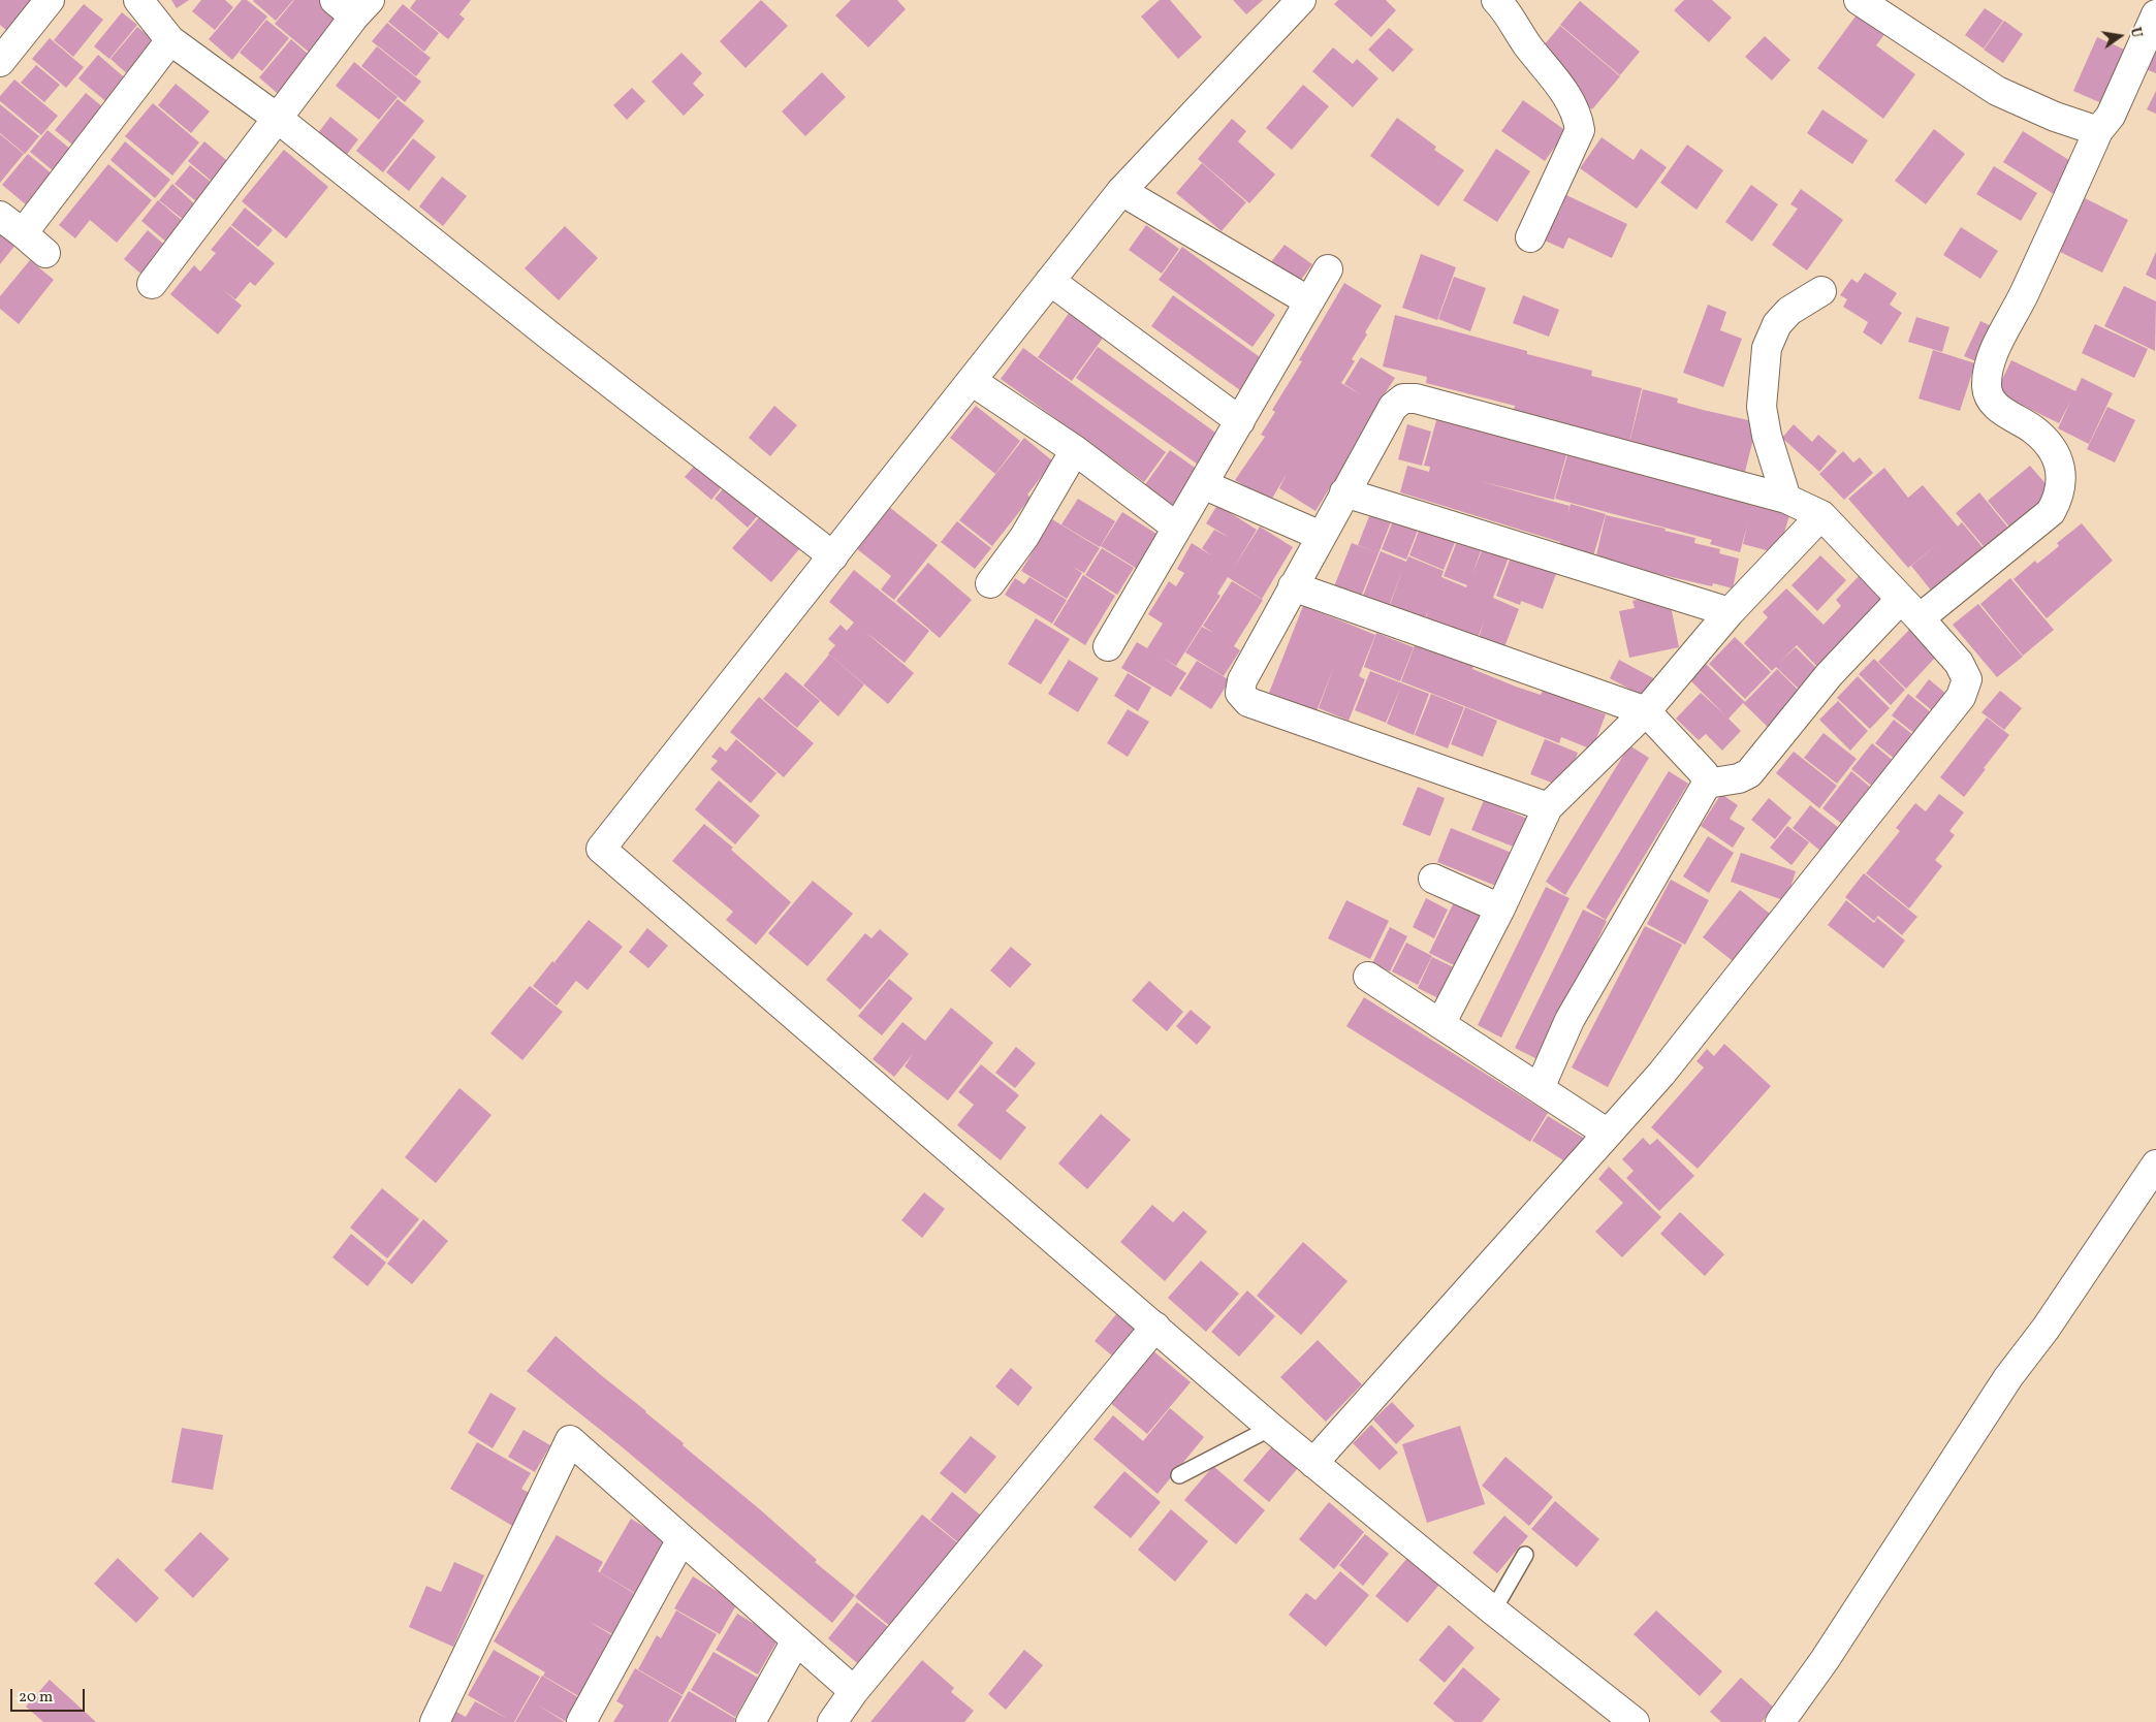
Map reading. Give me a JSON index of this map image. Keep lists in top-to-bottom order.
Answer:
{
  "scale_bar": "20 m",
  "north": "right"
}
